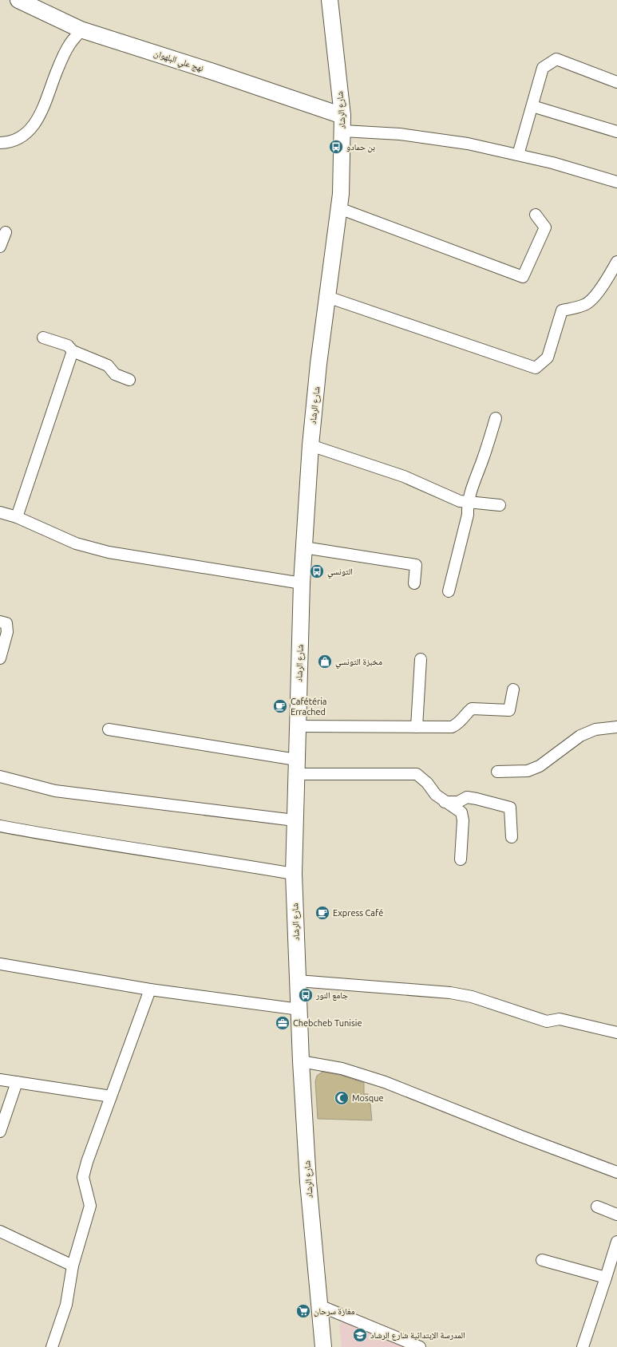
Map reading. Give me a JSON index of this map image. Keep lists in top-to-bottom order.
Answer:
{
  "streets": {
    "street": ["نهج علي البلهوان", "شارع الرشاد"]
  },
  "crossings": [
    ["نهج علي البلهوان", "شارع الرشاد"]
  ],
  "places": {
    "bus stop": ["بن حمادو", "التونسي", "جامع النور"],
    "shop": ["مخبزة التونسي"],
    "cafe": ["Cafétéria Errached", "Express Café"],
    "office": ["Chebcheb Tunisie"],
    "mosque": ["Mosque"],
    "supermarket": ["مغازة سرحان"],
    "school or university": ["المدرسة الإبتدائية شارع الرشاد"]
  }
}
